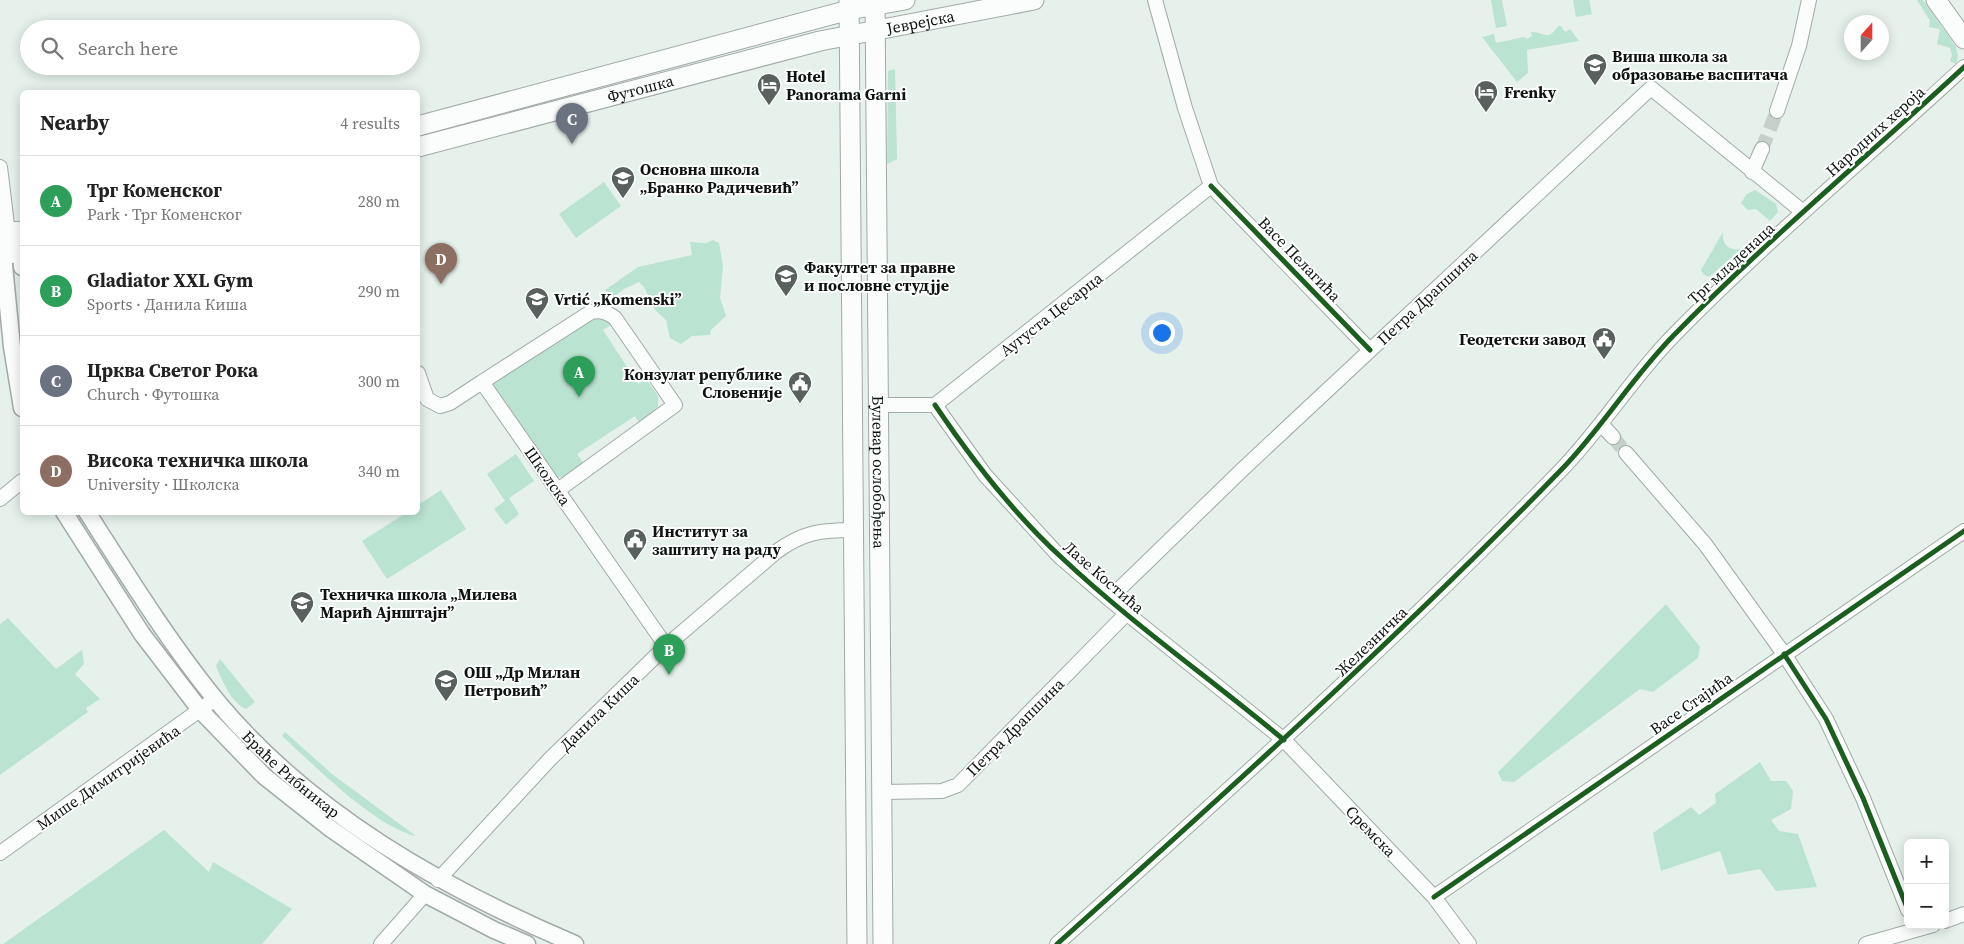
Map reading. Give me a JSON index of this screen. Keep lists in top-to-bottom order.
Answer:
{
  "streets": {
    "main road": ["Јеврејска", "Футошка", "Булевар ослобођења"],
    "street": [
      "Народних хероја",
      "Васе Пелагића",
      "Трг младенаца",
      "Петра Драпшина",
      "Аугуста Цесарца",
      "Школска",
      "Лазе Костића",
      "Железничка",
      "Васе Стајића",
      "Данила Киша",
      "Браће Рибникар",
      "Мише Димитријевића",
      "Сремска"
    ]
  },
  "crossings": [
    ["Јеврејска", "Футошка"],
    ["Јеврејска", "Булевар ослобођења"],
    ["Футошка", "Булевар ослобођења"],
    ["Народних хероја", "Трг младенаца"],
    ["Васе Пелагића", "Петра Драпшина"],
    ["Васе Пелагића", "Аугуста Цесарца"],
    ["Трг младенаца", "Железничка"],
    ["Петра Драпшина", "Булевар ослобођења"],
    ["Петра Драпшина", "Лазе Костића"],
    ["Аугуста Цесарца", "Лазе Костића"],
    ["Булевар ослобођења", "Данила Киша"],
    ["Школска", "Данила Киша"],
    ["Лазе Костића", "Железничка"],
    ["Лазе Костића", "Сремска"],
    ["Железничка", "Сремска"],
    ["Васе Стајића", "Сремска"],
    ["Данила Киша", "Браће Рибникар"],
    ["Браће Рибникар", "Мише Димитријевића"]
  ],
  "places": {
    "school or university": [
      "Виша школа за образовање васпитача",
      "Основна школа „Бранко Радичевић”",
      "Факултет за правне и пословне студјје",
      "Vrtić „Komenski”",
      "Техничка школа „Милева Марић Ајнштајн”",
      "ОШ „Др Милан Петровић”"
    ],
    "hotel": ["Hotel Panorama Garni", "Frenky"],
    "public building": ["Геодетски завод", "Конзулат републике Словеније", "Институт за заштиту на раду"]
  },
  "north": "top",
  "page": {
    "search": "Search here",
    "heading": ["Nearby", "4 results"],
    "pins": [
      "C",
      "D",
      "A",
      "B"
    ],
    "list": [
      {
        "mark": "A",
        "name": "Трг Коменског",
        "note": "Park · Трг Коменског",
        "value": "280 m"
      },
      {
        "mark": "B",
        "name": "Gladiator XXL Gym",
        "note": "Sports · Данила Киша",
        "value": "290 m"
      },
      {
        "mark": "C",
        "name": "Црква Светог Рока",
        "note": "Church · Футошка",
        "value": "300 m"
      },
      {
        "mark": "D",
        "name": "Висока техничка школа",
        "note": "University · Школска",
        "value": "340 m"
      }
    ],
    "map_buttons": ["+", "−"]
  }
}
